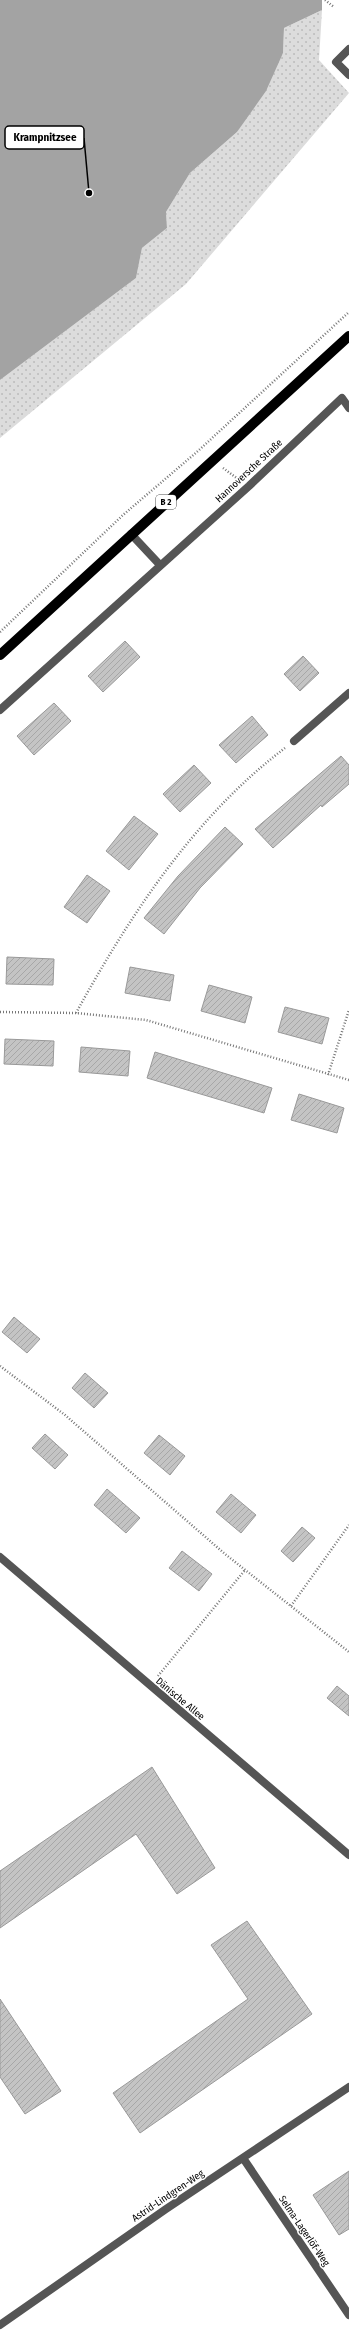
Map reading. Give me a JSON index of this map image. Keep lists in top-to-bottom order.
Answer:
{
  "streets": {
    "main road": ["B 2"],
    "street": [
      "Hannoversche Straße",
      "Dänische Allee",
      "Astrid-Lindgren-Weg",
      "Selma-Lagerlöf-Weg"
    ]
  },
  "crossings": [
    ["Astrid-Lindgren-Weg", "Selma-Lagerlöf-Weg"]
  ],
  "places": ["Krampnitzsee"]
}
